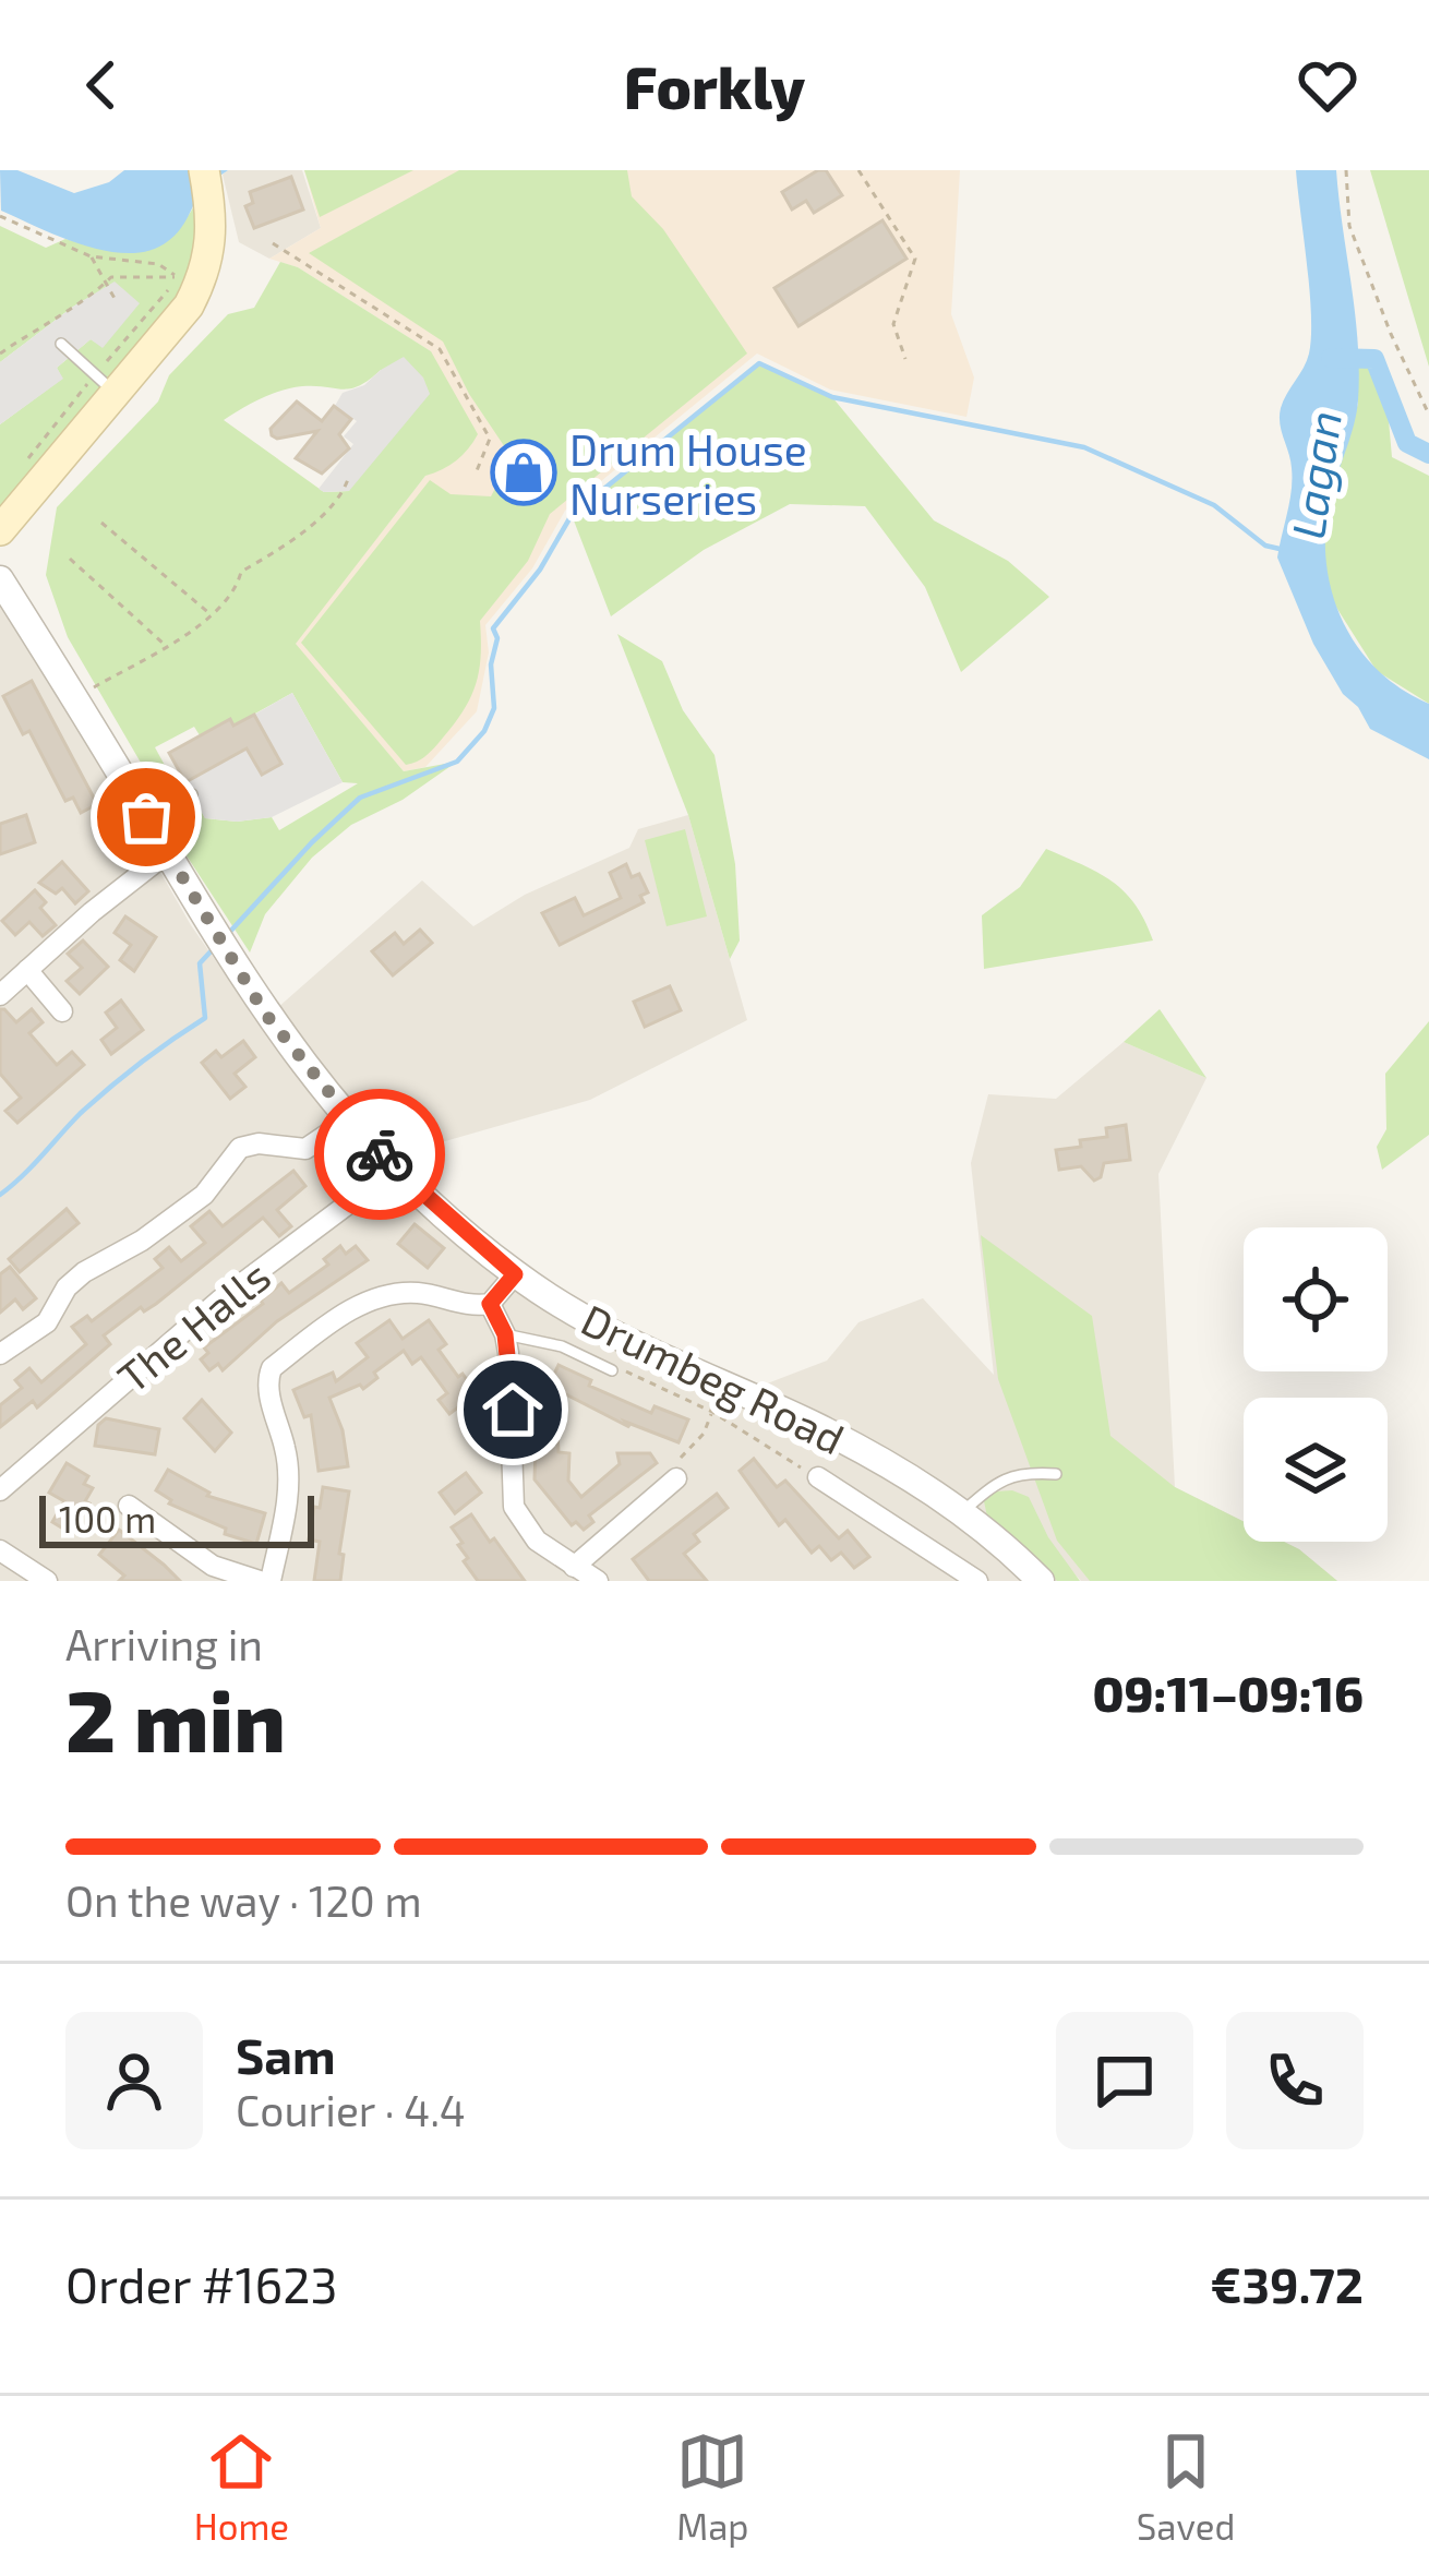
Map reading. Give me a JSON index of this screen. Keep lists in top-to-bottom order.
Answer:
{
  "streets": {
    "street": ["The Halls", "Drumbeg Road"]
  },
  "crossings": [
    ["The Halls", "Drumbeg Road"]
  ],
  "water": ["Lagan"],
  "places": {
    "shop": ["Drum House Nurseries"]
  },
  "scale_bar": "100 m",
  "page": {
    "header": "Forkly",
    "scale": "100 m",
    "heading": ["2 min", "Arriving in", "09:11–09:16"],
    "panel": [
      "Sam",
      "Courier · 4.4",
      "Order #1623",
      "€39.72"
    ],
    "bar": "On the way · 120 m",
    "tabs": ["Home", "Map", "Saved"]
  }
}
